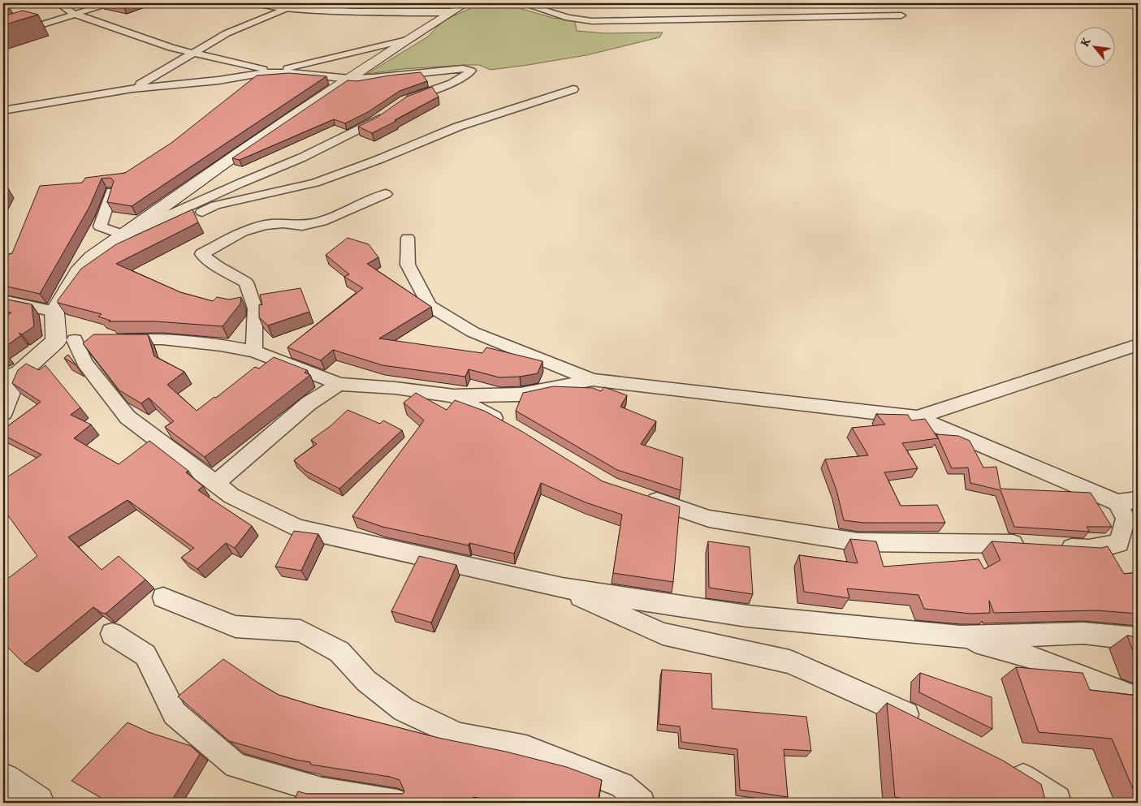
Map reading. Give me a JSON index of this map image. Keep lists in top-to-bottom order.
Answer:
{
  "north": "top left"
}
